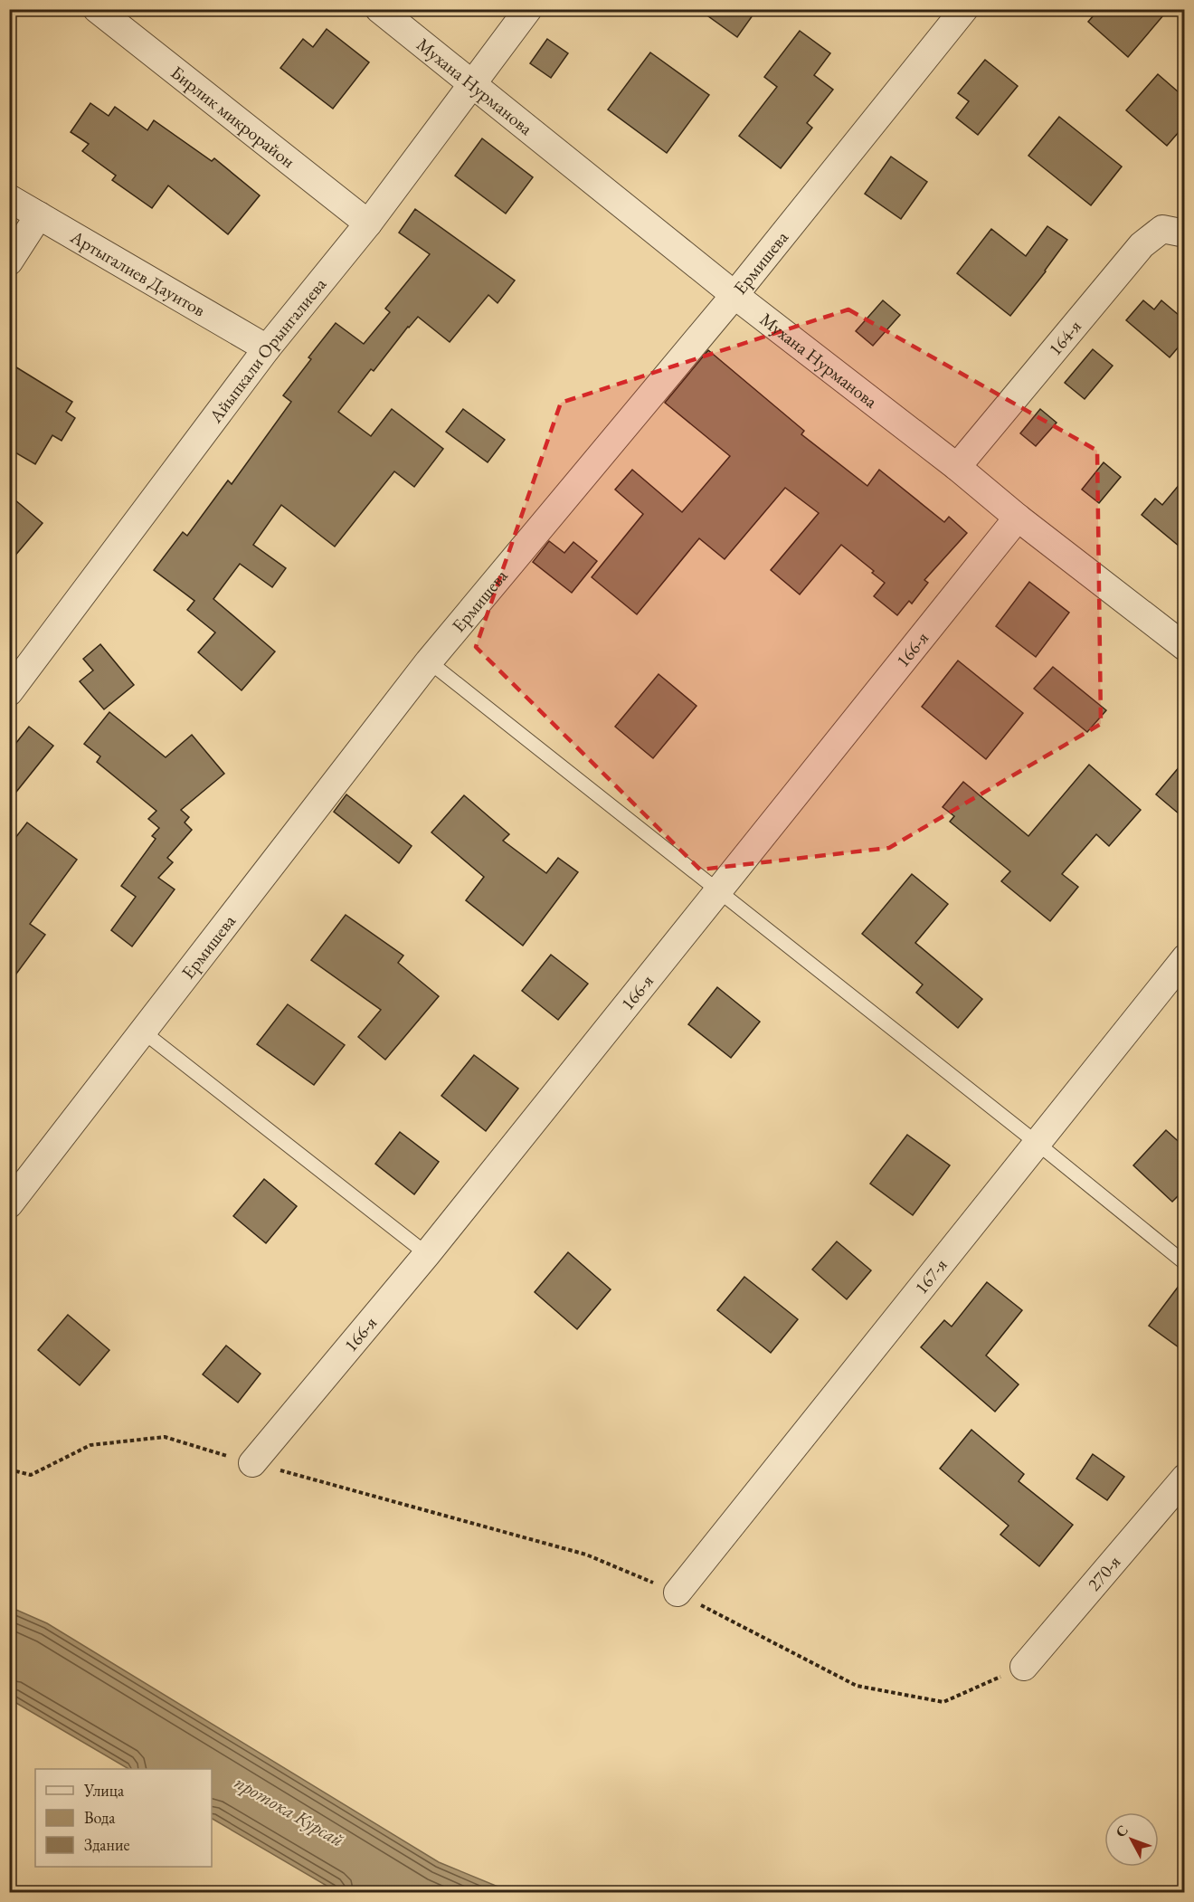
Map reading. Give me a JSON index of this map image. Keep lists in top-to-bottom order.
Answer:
{
  "streets": {
    "street": [
      "Мухана Нурманова",
      "Бирлик микрорайон",
      "Ермишева",
      "Артыгалиев Дауитов",
      "164-я",
      "Айыпкали Орынгалиева",
      "166-я",
      "167-я",
      "270-я"
    ]
  },
  "crossings": [
    ["Мухана Нурманова", "Ермишева"],
    ["Мухана Нурманова", "164-я"],
    ["Мухана Нурманова", "Айыпкали Орынгалиева"],
    ["Мухана Нурманова", "166-я"],
    ["Бирлик микрорайон", "Айыпкали Орынгалиева"],
    ["Артыгалиев Дауитов", "Айыпкали Орынгалиева"]
  ],
  "water": ["протока Курсай"],
  "legend": ["Улица", "Вода", "Здание"],
  "north": "top left"
}
